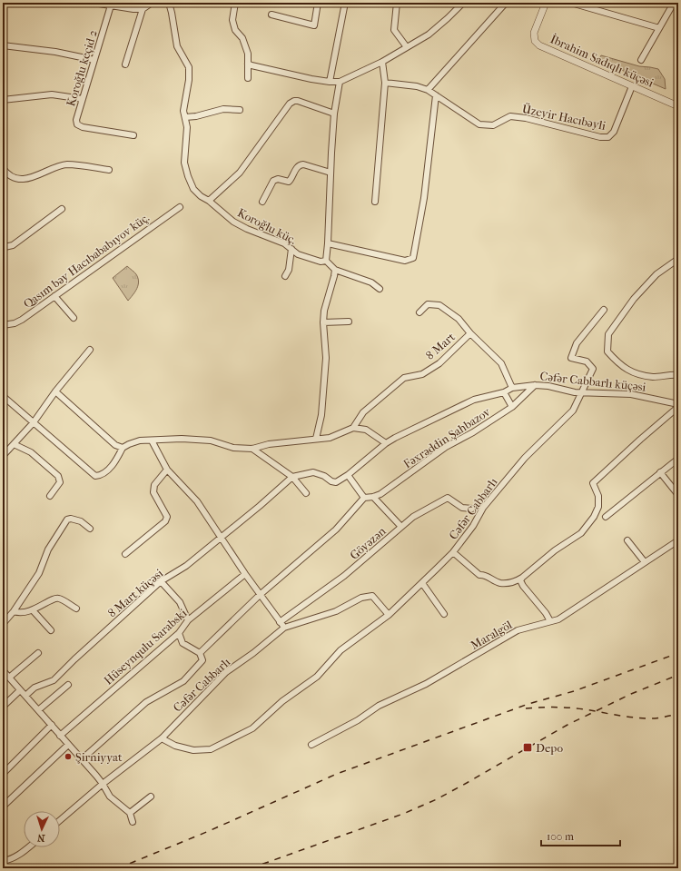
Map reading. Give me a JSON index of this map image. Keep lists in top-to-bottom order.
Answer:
{
  "streets": {
    "street": [
      "İbrahim Sadıqlı küçəsi",
      "Koroğlu keçid 2",
      "Üzeyir Hacıbəyli",
      "Koroğlu küç.",
      "Qasım bəy Hacıbababıyov küç.",
      "8 Mart",
      "Cəfər Cabbarlı küçəsi",
      "Fəxrəddin Şahbazov",
      "Cəfər Cabbarlı",
      "Göyəzən",
      "8 Mart küçəsi",
      "Maralgöl",
      "Hüseynqulu Sarabski"
    ]
  },
  "crossings": [
    ["İbrahim Sadıqlı küçəsi", "Üzeyir Hacıbəyli"],
    ["8 Mart", "Cəfər Cabbarlı küçəsi"],
    ["Cəfər Cabbarlı küçəsi", "Fəxrəddin Şahbazov"],
    ["Cəfər Cabbarlı küçəsi", "Cəfər Cabbarlı"]
  ],
  "places": {
    "transit": ["Depo"],
    "other": ["Şirniyyat"]
  },
  "scale_bar": "100 m",
  "north": "bottom"
}
